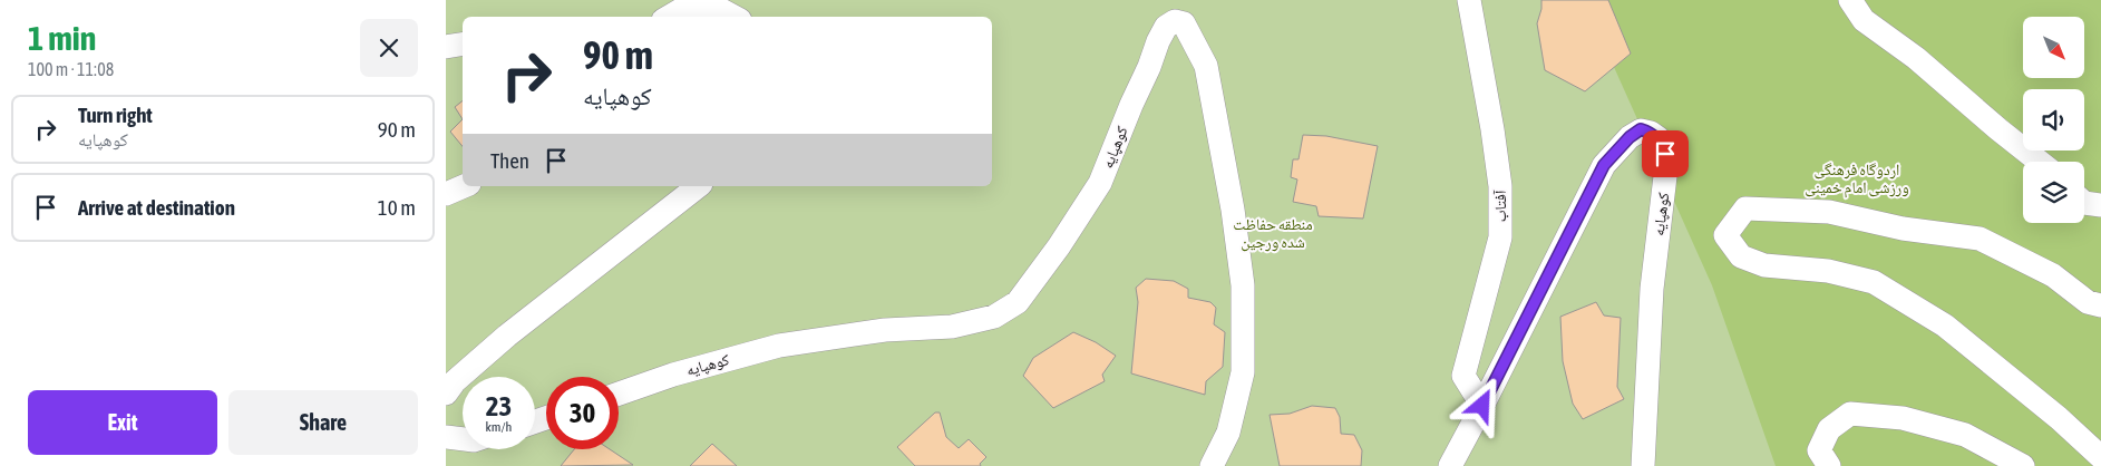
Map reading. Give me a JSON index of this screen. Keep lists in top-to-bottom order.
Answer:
{
  "streets": {
    "street": ["کوهپایه", "آفتاب"]
  },
  "crossings": [
    ["کوهپایه", "آفتاب"]
  ],
  "parks": ["اردوگاه فرهنگی ورزشی امام خمینی", "منطقه حفاظت شده ورجین"],
  "north": "bottom right",
  "page": {
    "heading": ["1 min", "100 m · 11:08"],
    "turn": ["90 m", "کوهپایه"],
    "list": [
      {
        "name": "Turn right",
        "note": "کوهپایه",
        "value": "90 m"
      },
      {
        "name": "Arrive at destination",
        "value": "10 m"
      }
    ],
    "then": "Then",
    "speed": "23 km/h",
    "limit": "30",
    "buttons": ["Exit", "Share"]
  }
}
